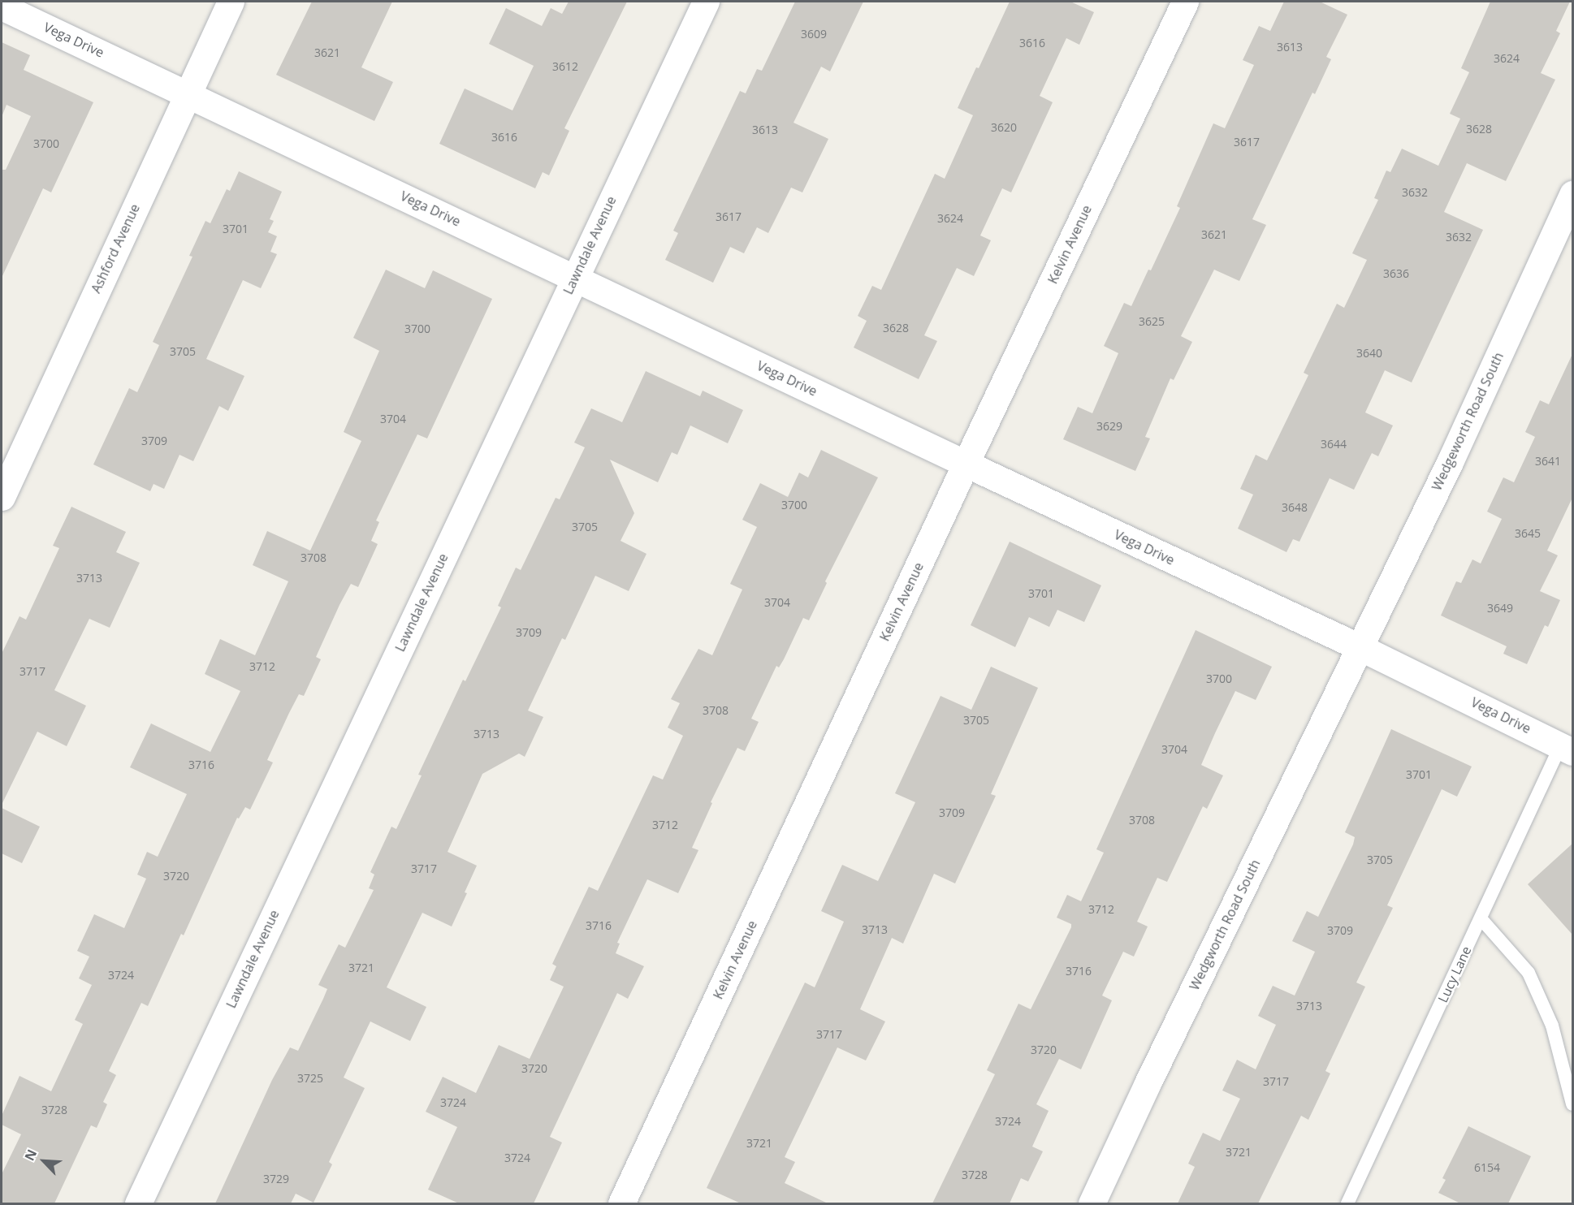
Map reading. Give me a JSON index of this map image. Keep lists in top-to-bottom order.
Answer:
{
  "streets": {
    "street": [
      "Vega Drive",
      "Kelvin Avenue",
      "Lawndale Avenue",
      "Ashford Avenue",
      "Wedgeworth Road South",
      "Wedgworth Road South"
    ],
    "lane": ["Lucy Lane"]
  },
  "crossings": [
    ["Vega Drive", "Kelvin Avenue"],
    ["Vega Drive", "Lawndale Avenue"],
    ["Vega Drive", "Ashford Avenue"],
    ["Vega Drive", "Wedgeworth Road South"],
    ["Vega Drive", "Wedgworth Road South"],
    ["Vega Drive", "Lucy Lane"],
    ["Wedgeworth Road South", "Wedgworth Road South"]
  ],
  "house_numbers": [
    "3609",
    "3616",
    "3613",
    "3621",
    "3624",
    "3612",
    "3620",
    "3628",
    "3613",
    "3616",
    "3617",
    "3700",
    "3632",
    "3617",
    "3624",
    "3701",
    "3621",
    "3632",
    "3636",
    "3625",
    "3628",
    "3700",
    "3705",
    "3640",
    "3704",
    "3629",
    "3709",
    "3644",
    "3641",
    "3700",
    "3648",
    "3705",
    "3645",
    "3708",
    "3713",
    "3701",
    "3704",
    "3649",
    "3709",
    "3712",
    "3717",
    "3700",
    "3708",
    "3705",
    "3713",
    "3704",
    "3716",
    "3701",
    "3709",
    "3708",
    "3712",
    "3705",
    "3717",
    "3720",
    "3712",
    "3716",
    "3713",
    "3709",
    "3721",
    "3716",
    "3724",
    "3713",
    "3717",
    "3720",
    "3720",
    "3725",
    "3717",
    "3724",
    "3728",
    "3724",
    "3721",
    "3721",
    "3724",
    "6154",
    "3728",
    "3729"
  ],
  "north": "top left"
}
